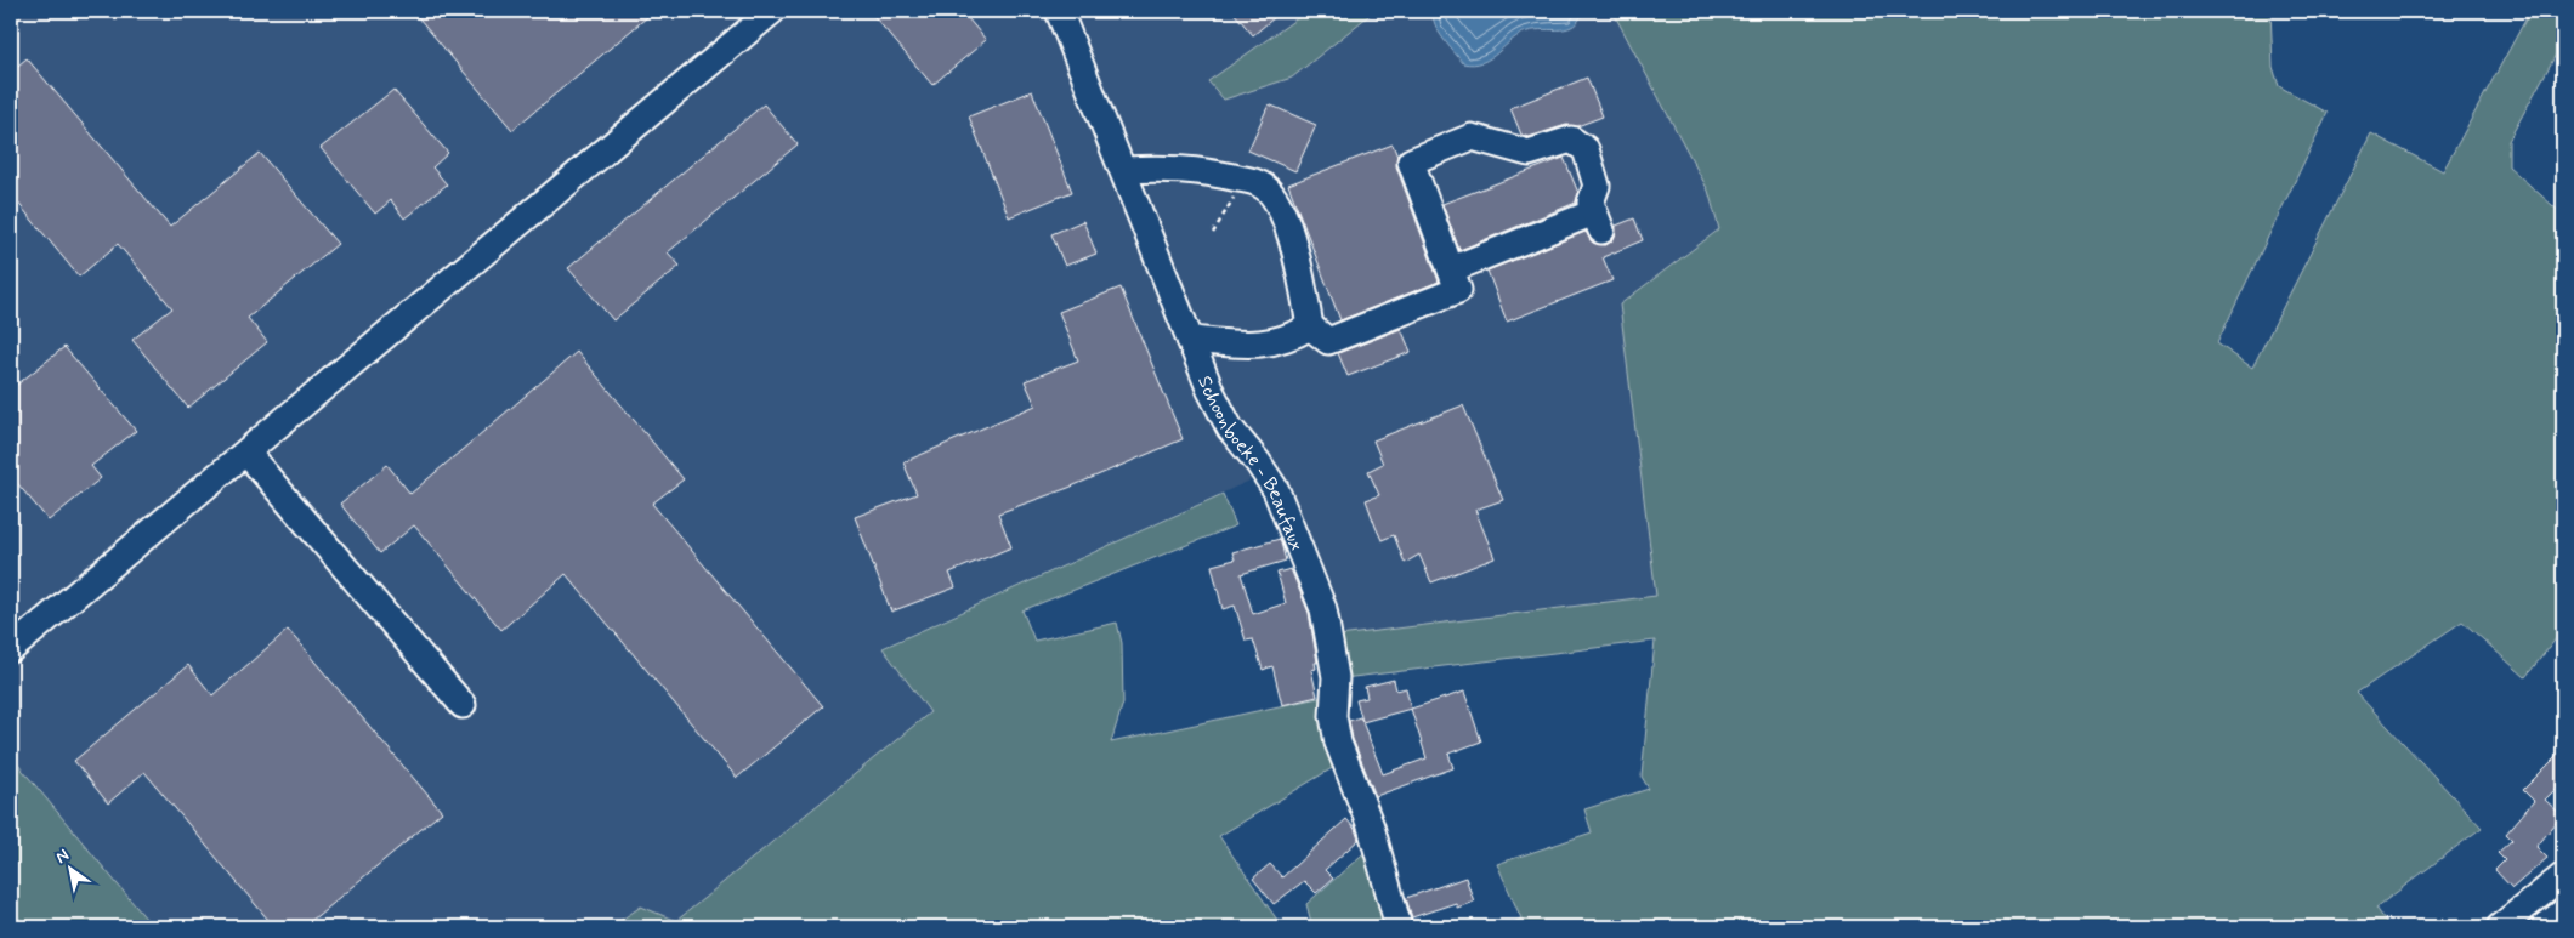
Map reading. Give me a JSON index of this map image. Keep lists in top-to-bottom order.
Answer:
{
  "streets": {
    "street": ["Schoonboeke - Beaufaux"]
  },
  "north": "top left"
}
